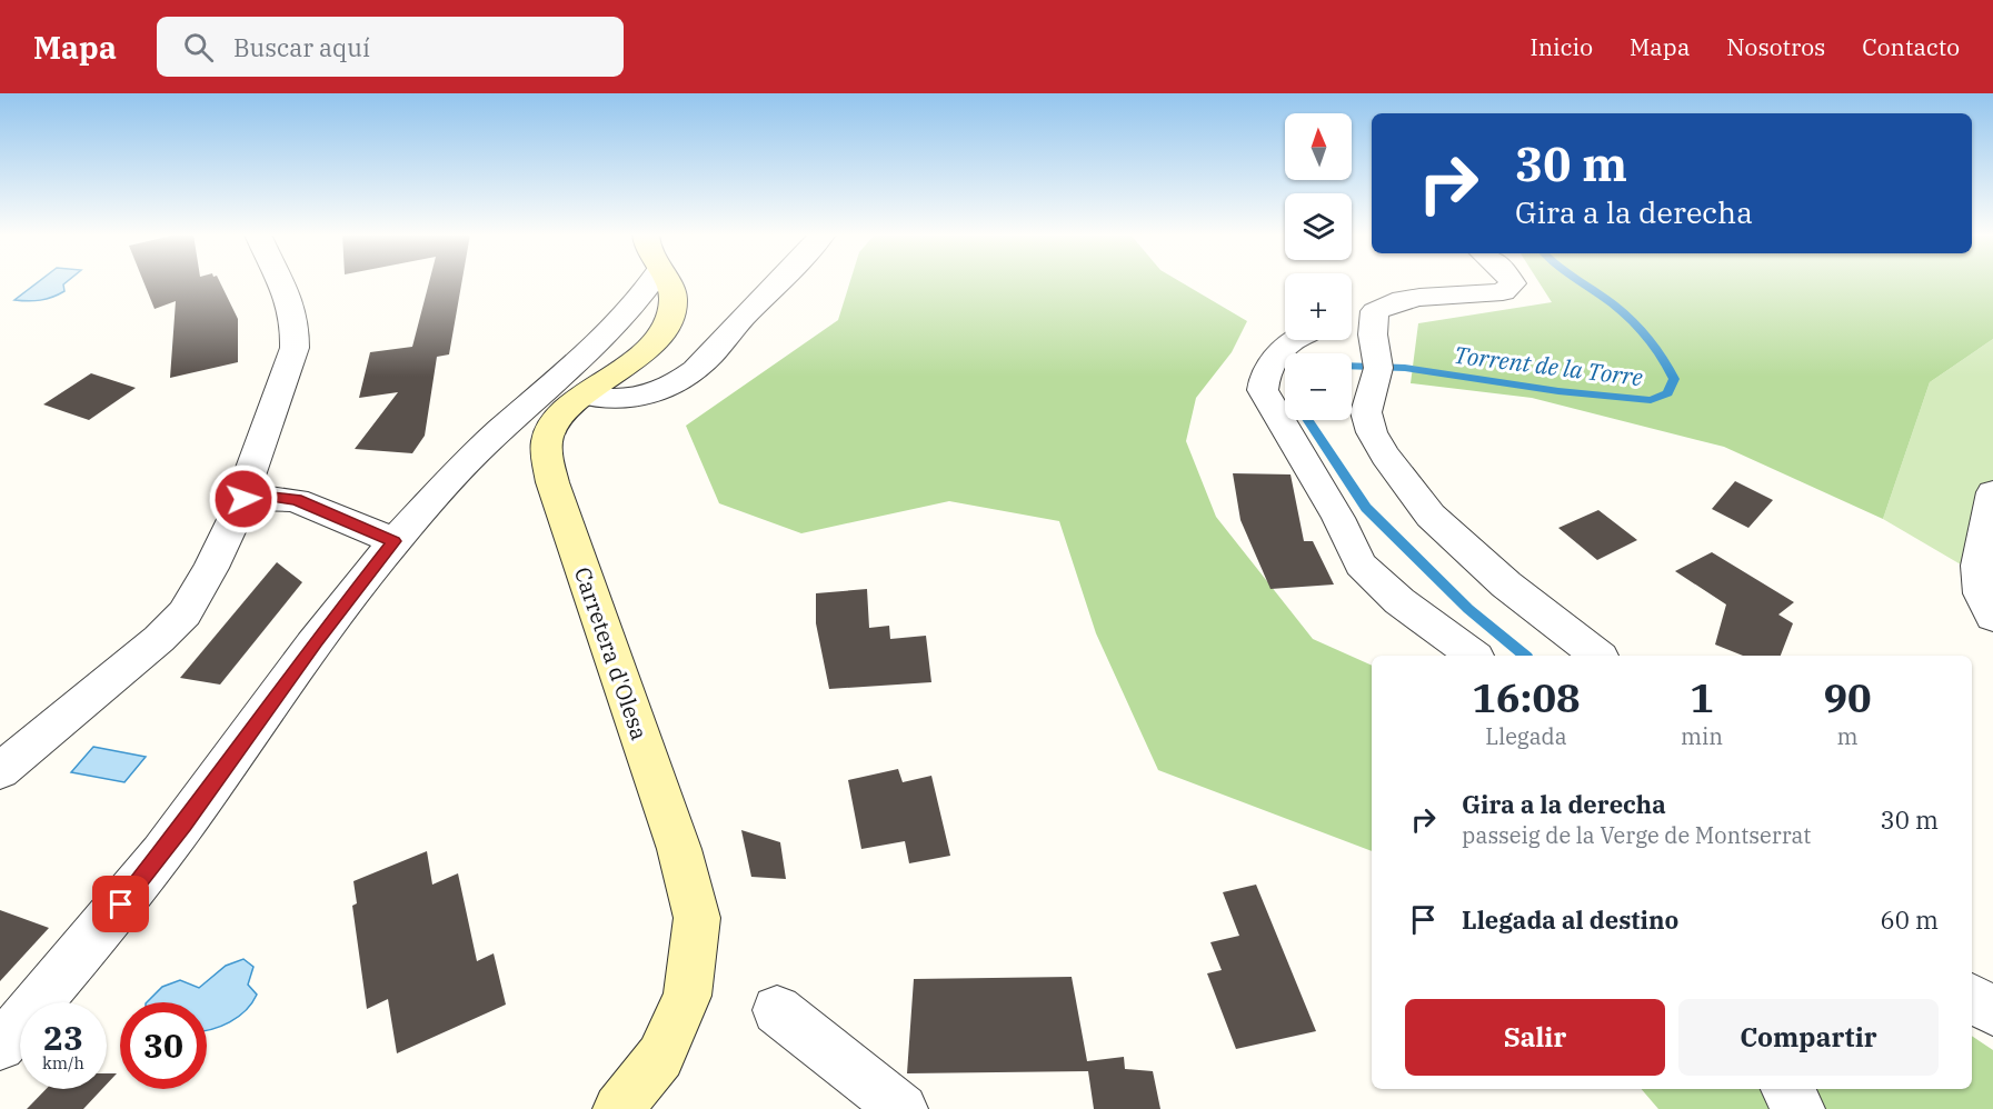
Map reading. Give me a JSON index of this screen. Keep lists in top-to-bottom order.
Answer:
{
  "streets": {
    "street": ["Carretera d'Olesa"]
  },
  "water": ["Torrent de la Torre"],
  "north": "top",
  "page": {
    "header": "Mapa",
    "search": "Buscar aquí",
    "nav": [
      "Inicio",
      "Mapa",
      "Nosotros",
      "Contacto"
    ],
    "map_buttons": ["+", "−"],
    "turn": ["30 m", "Gira a la derecha"],
    "eta": [
      "16:08",
      "Llegada",
      "1",
      "min",
      "90",
      "m"
    ],
    "list": [
      {
        "name": "Gira a la derecha",
        "note": "passeig de la Verge de Montserrat",
        "value": "30 m"
      },
      {
        "name": "Llegada al destino",
        "value": "60 m"
      }
    ],
    "buttons": ["Salir", "Compartir"],
    "speed": "23 km/h",
    "limit": "30"
  }
}
